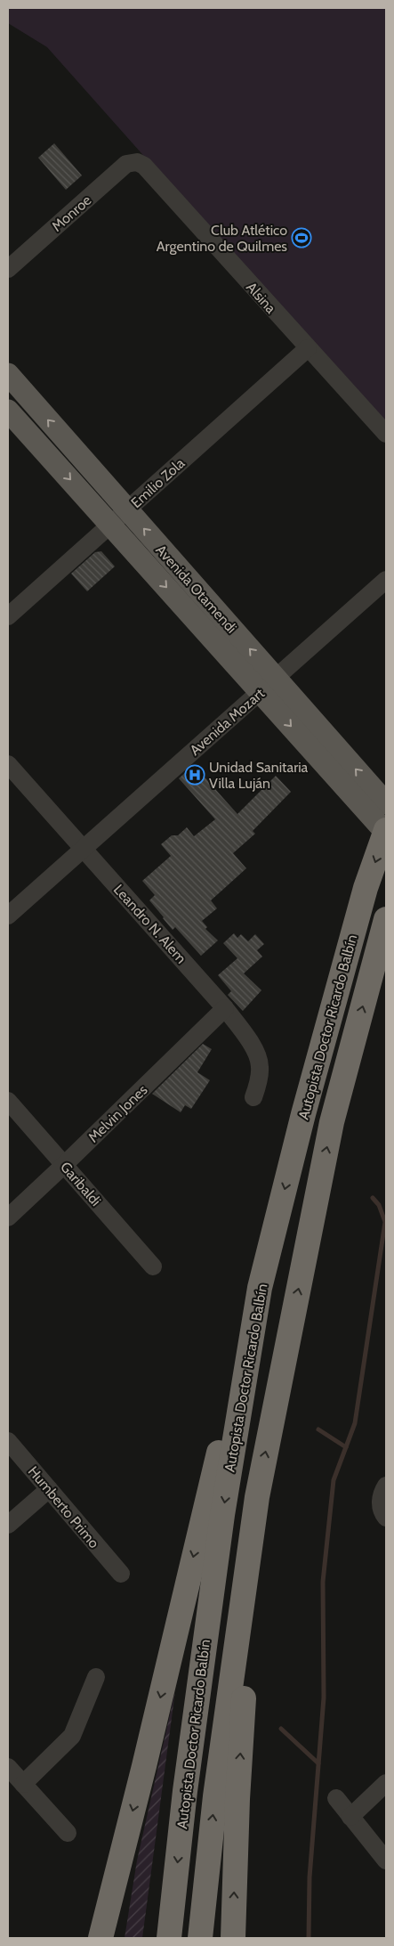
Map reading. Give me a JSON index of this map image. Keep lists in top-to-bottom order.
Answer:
{
  "streets": {
    "highway": ["Autopista Doctor Ricardo Balbín"],
    "main road": ["Avenida Otamendi"],
    "street": [
      "Monroe",
      "Alsina",
      "Emilio Zola",
      "Avenida Mozart",
      "Leandro N. Alem",
      "Melvin Jones",
      "Garibaldi",
      "Humberto Primo"
    ]
  },
  "crossings": [
    ["Monroe", "Alsina"],
    ["Alsina", "Emilio Zola"],
    ["Emilio Zola", "Avenida Otamendi"],
    ["Avenida Otamendi", "Avenida Mozart"],
    ["Avenida Otamendi", "Autopista Doctor Ricardo Balbín"],
    ["Avenida Mozart", "Leandro N. Alem"],
    ["Leandro N. Alem", "Melvin Jones"],
    ["Melvin Jones", "Garibaldi"]
  ],
  "places": {
    "sports": ["Club Atlético Argentino de Quilmes"],
    "hospital": ["Unidad Sanitaria Villa Luján"]
  }
}
